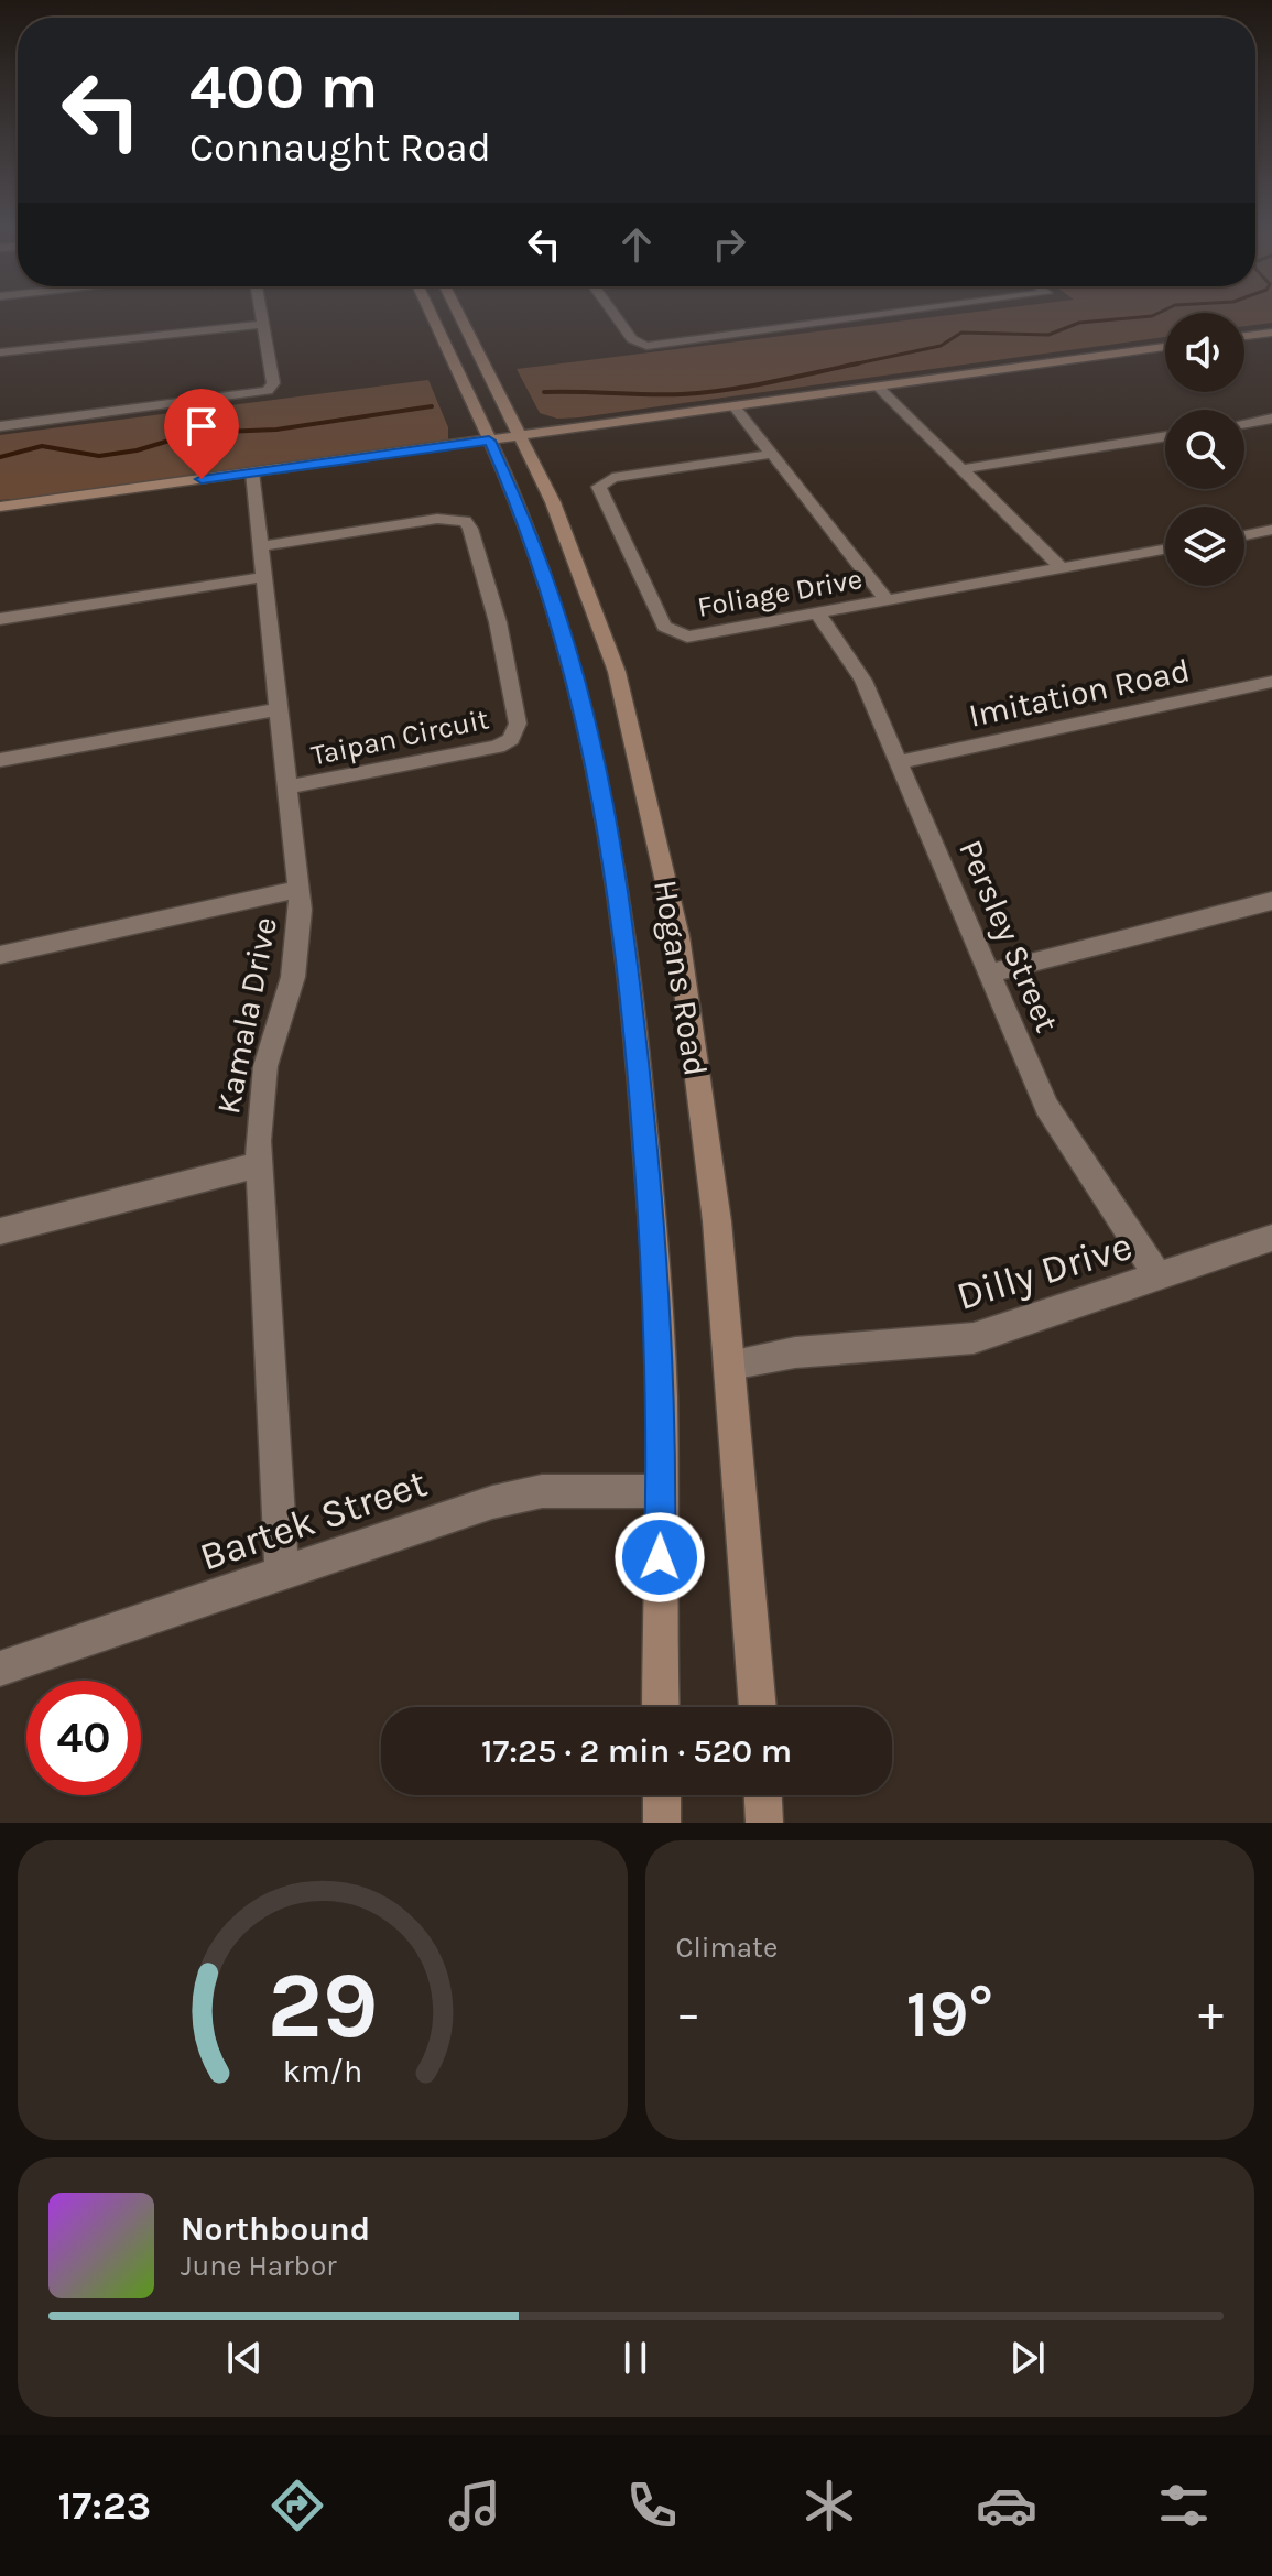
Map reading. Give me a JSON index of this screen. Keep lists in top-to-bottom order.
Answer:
{
  "streets": {
    "street": [
      "Foliage Drive",
      "Imitation Road",
      "Taipan Circuit",
      "Persley Street",
      "Hogans Road",
      "Kamala Drive",
      "Dilly Drive",
      "Bartek Street"
    ]
  },
  "crossings": [
    ["Foliage Drive", "Persley Street"],
    ["Imitation Road", "Persley Street"],
    ["Taipan Circuit", "Kamala Drive"],
    ["Persley Street", "Dilly Drive"],
    ["Hogans Road", "Dilly Drive"],
    ["Hogans Road", "Bartek Street"],
    ["Kamala Drive", "Bartek Street"]
  ],
  "page": {
    "turn": ["400 m", "Connaught Road"],
    "limit": "40",
    "trip": "17:25 · 2 min · 520 m",
    "tile": "Climate",
    "heat": ["−", "19°", "+"],
    "song": ["Northbound", "June Harbor"],
    "tabs": "17:23",
    "gauge": ["29", "km/h"]
  }
}
